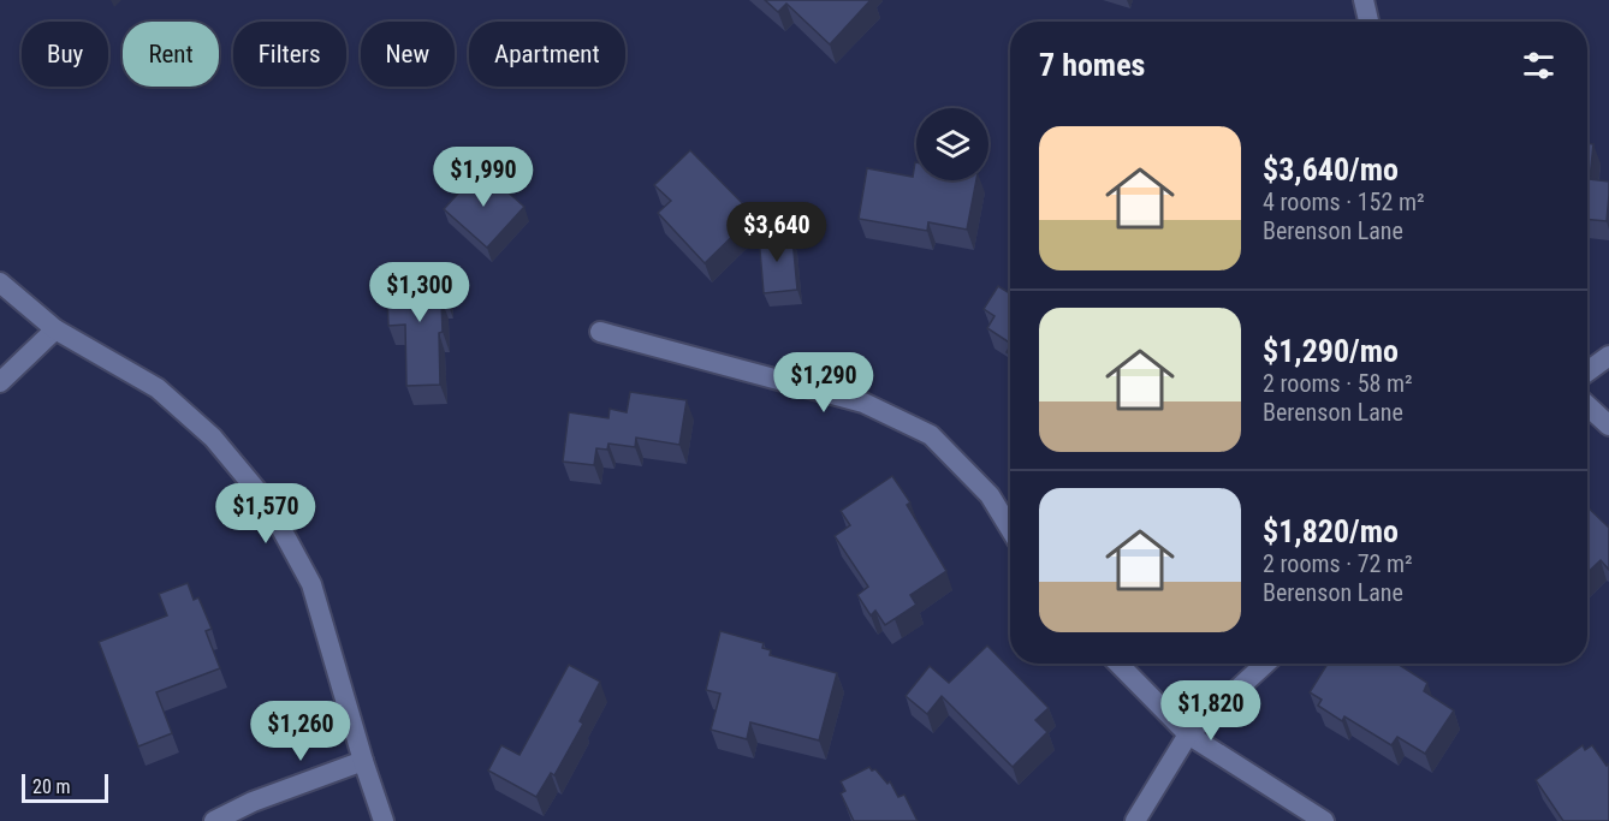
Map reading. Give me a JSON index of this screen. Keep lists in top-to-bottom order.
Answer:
{
  "scale_bar": "20 m",
  "page": {
    "chip": [
      "Buy",
      "Rent",
      "Filters",
      "New",
      "Apartment"
    ],
    "heading": "7 homes",
    "list": [
      {
        "name": "$3,640/mo",
        "note": "4 rooms · 152 m² · Berenson Lane"
      },
      {
        "name": "$1,290/mo",
        "note": "2 rooms · 58 m² · Berenson Lane"
      },
      {
        "name": "$1,820/mo",
        "note": "2 rooms · 72 m² · Berenson Lane"
      }
    ],
    "price": [
      "$1,990",
      "$3,640",
      "$1,300",
      "$1,290",
      "$1,570",
      "$1,820",
      "$1,260"
    ],
    "scale": "20 m"
  }
}
